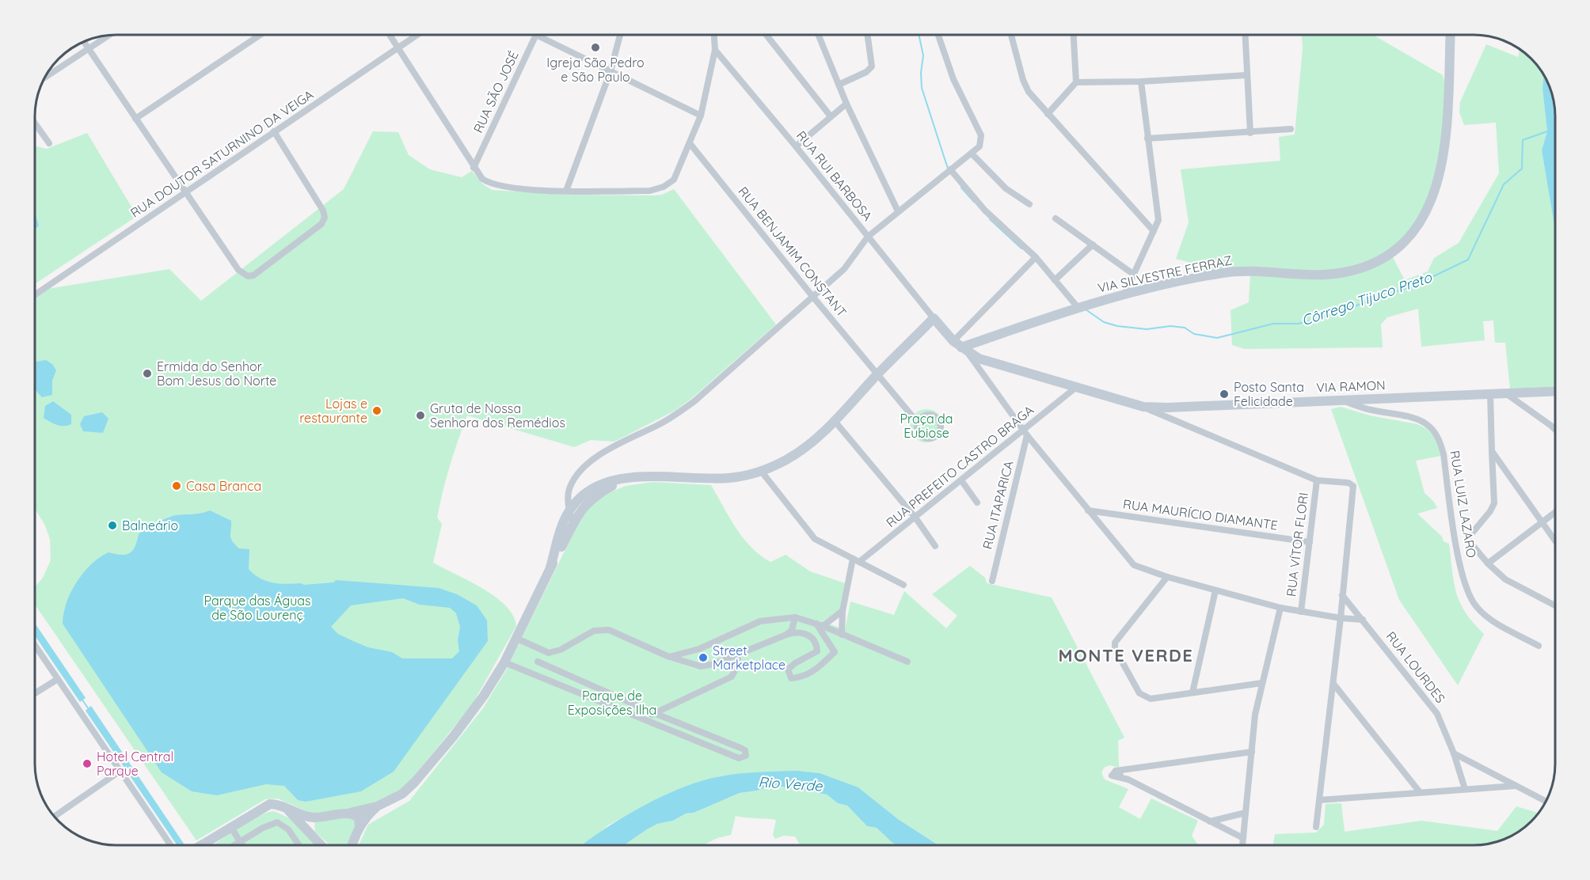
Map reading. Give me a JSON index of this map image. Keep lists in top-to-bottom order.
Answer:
{
  "streets": {
    "main road": ["VIA SILVESTRE FERRAZ", "VIA RAMON"],
    "street": [
      "RUA SÃO JOSÉ",
      "RUA DOUTOR SATURNINO DA VEIGA",
      "RUA RUI BARBOSA",
      "RUA BENJAMIM CONSTANT",
      "RUA PREFEITO CASTRO BRAGA",
      "RUA LUIZ LAZARO",
      "RUA ITAPARICA",
      "RUA MAURÍCIO DIAMANTE",
      "RUA VÍTOR FLORI",
      "RUA LOURDES"
    ]
  },
  "crossings": [
    ["RUA RUI BARBOSA", "VIA RAMON"],
    ["VIA SILVESTRE FERRAZ", "VIA RAMON"],
    ["VIA RAMON", "RUA PREFEITO CASTRO BRAGA"],
    ["VIA RAMON", "RUA LUIZ LAZARO"],
    ["RUA PREFEITO CASTRO BRAGA", "RUA ITAPARICA"],
    ["RUA MAURÍCIO DIAMANTE", "RUA VÍTOR FLORI"]
  ],
  "districts": ["MONTE VERDE"],
  "water": ["Côrrego Tijuco Preto", "Rio Verde"],
  "parks": ["Praça da Eubiose", "Parque das Águas de São Lourenç", "Parque de Exposições Ilha"],
  "places": [
    "Igreja São Pedro e São Paulo",
    "Ermida do Senhor Bom Jesus do Norte",
    "Posto Santa Felicidade",
    "Lojas e restaurante",
    "Gruta de Nossa Senhora dos Remédios",
    "Casa Branca",
    "Balneário",
    "Street Marketplace",
    "Hotel Central Parque"
  ]
}
